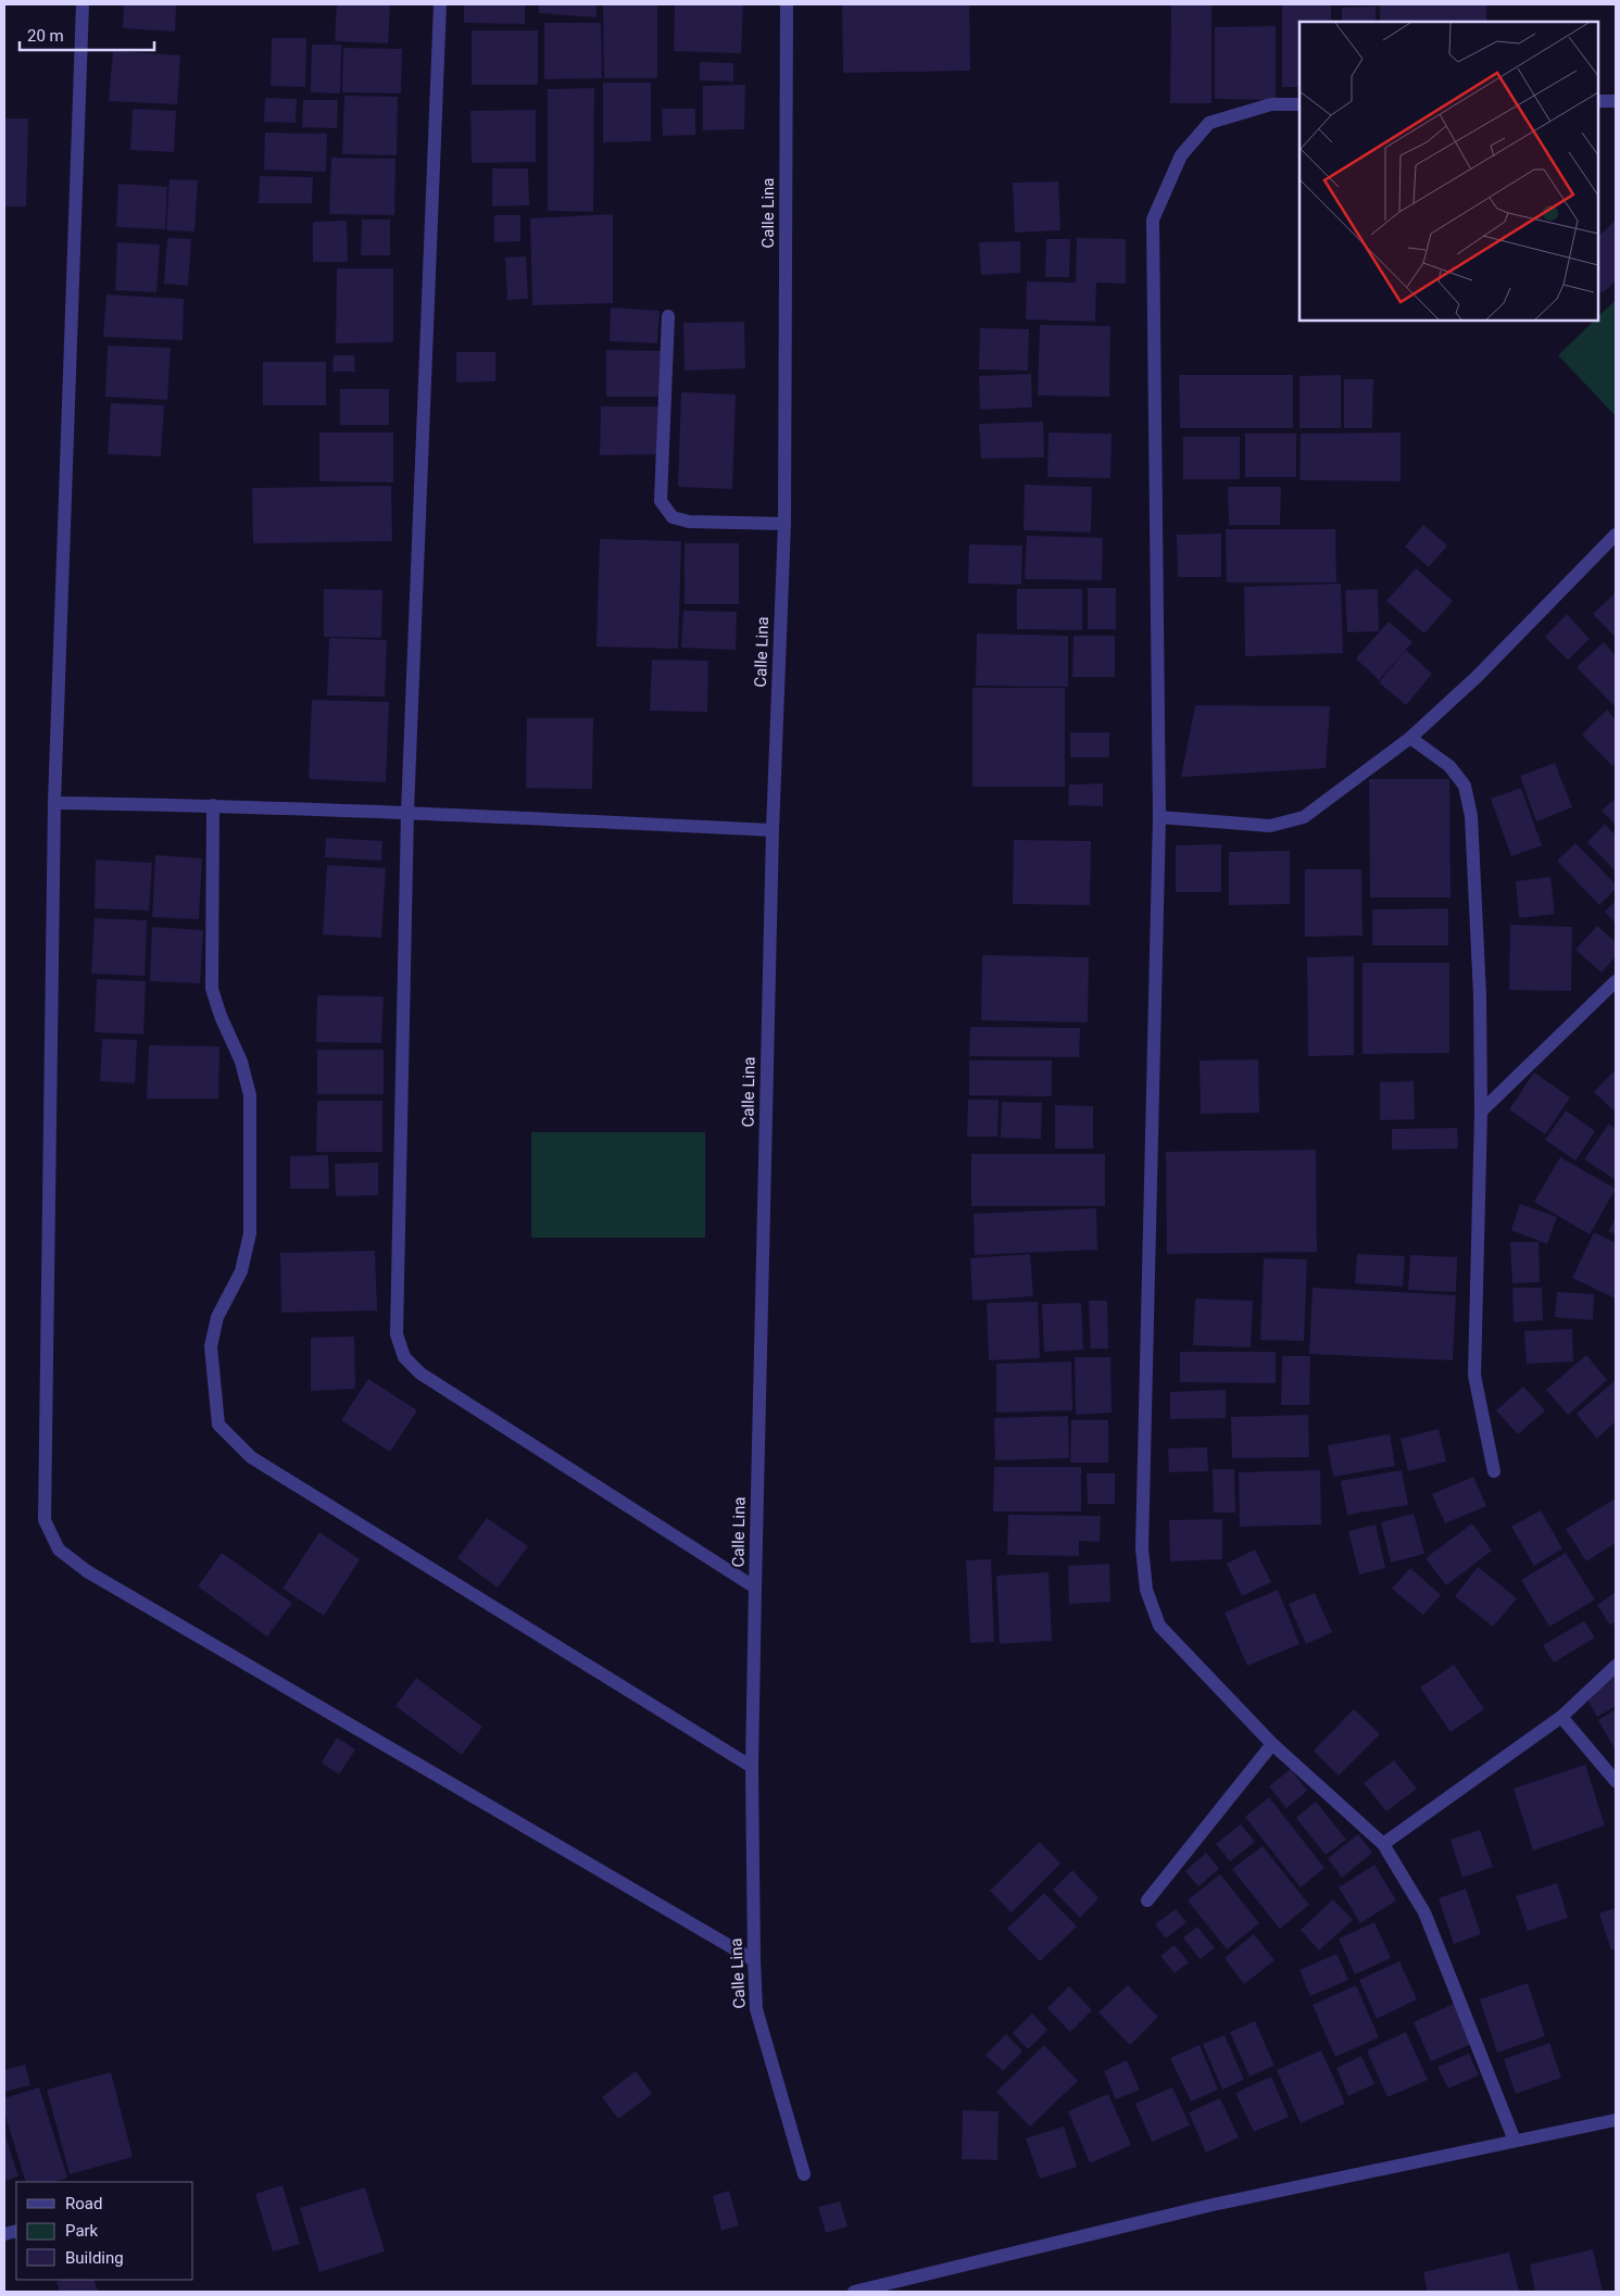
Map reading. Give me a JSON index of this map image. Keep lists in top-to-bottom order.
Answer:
{
  "streets": {
    "street": ["Calle Lina"]
  },
  "legend": ["Road", "Park", "Building"],
  "scale_bar": "20 m"
}
